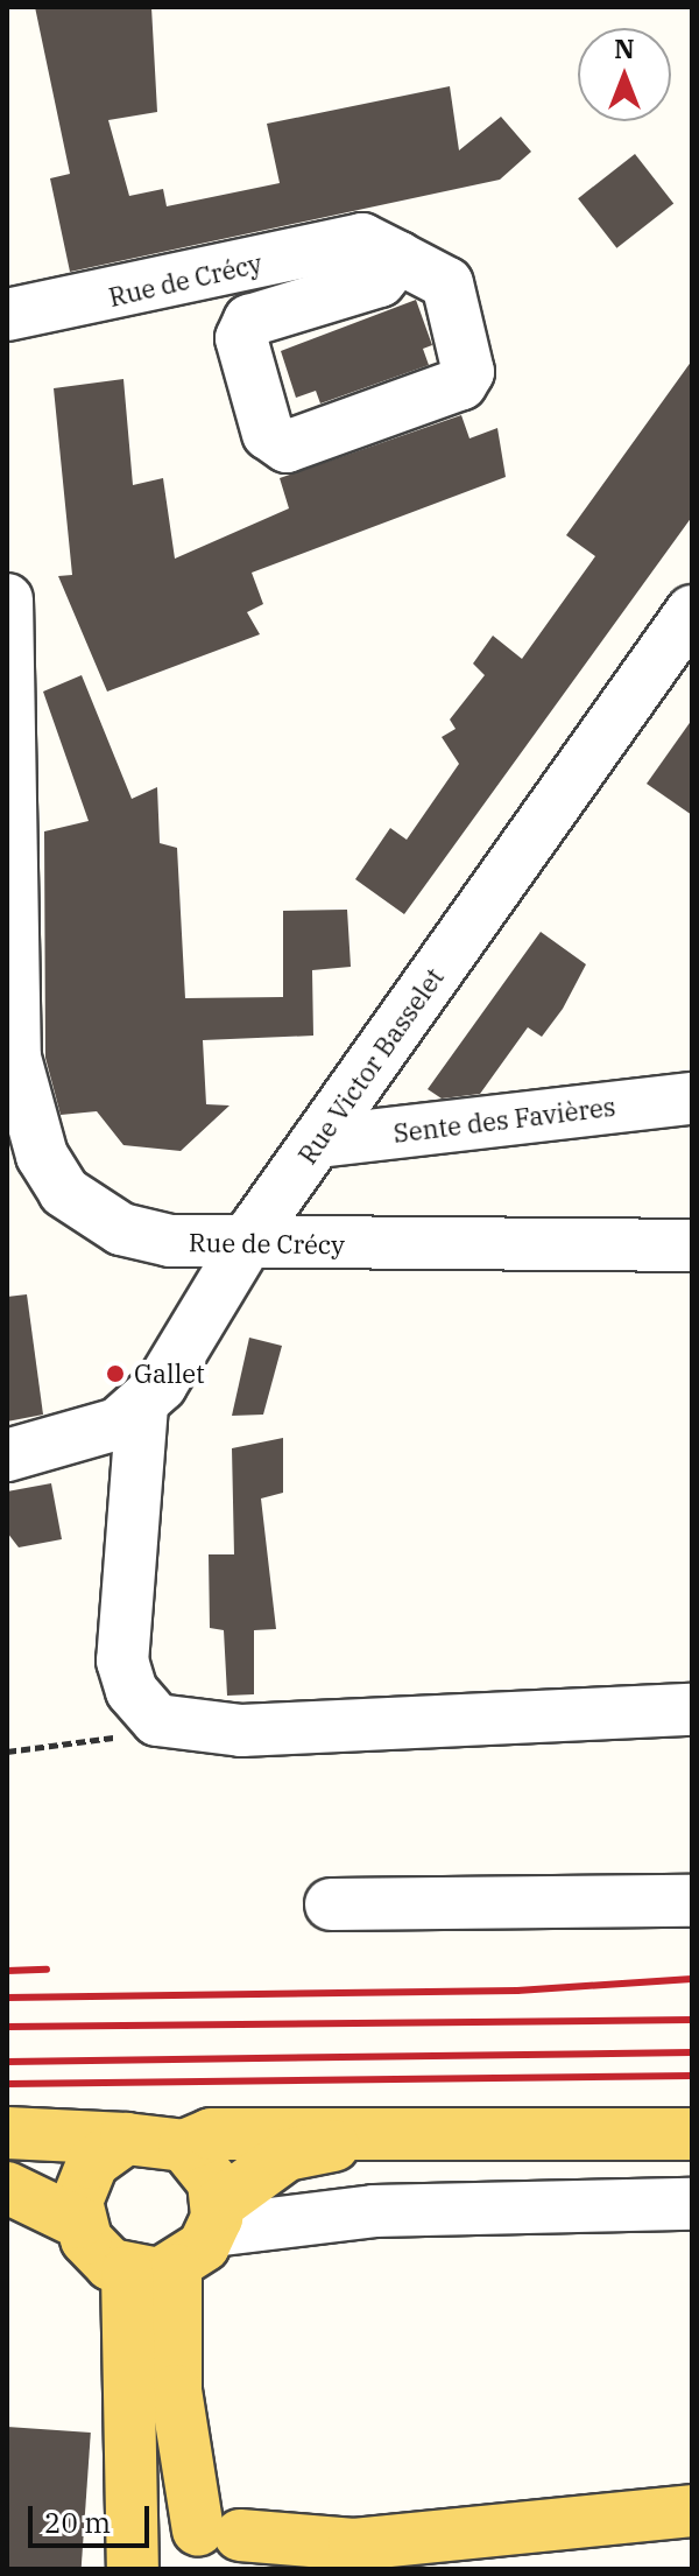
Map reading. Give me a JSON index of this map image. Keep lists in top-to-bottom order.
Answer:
{
  "streets": {
    "street": ["Rue de Crécy", "Rue Victor Basselet", "Sente des Favières"]
  },
  "crossings": [
    ["Rue de Crécy", "Rue Victor Basselet"],
    ["Rue Victor Basselet", "Sente des Favières"]
  ],
  "places": ["Gallet"],
  "scale_bar": "20 m",
  "north": "top"
}
